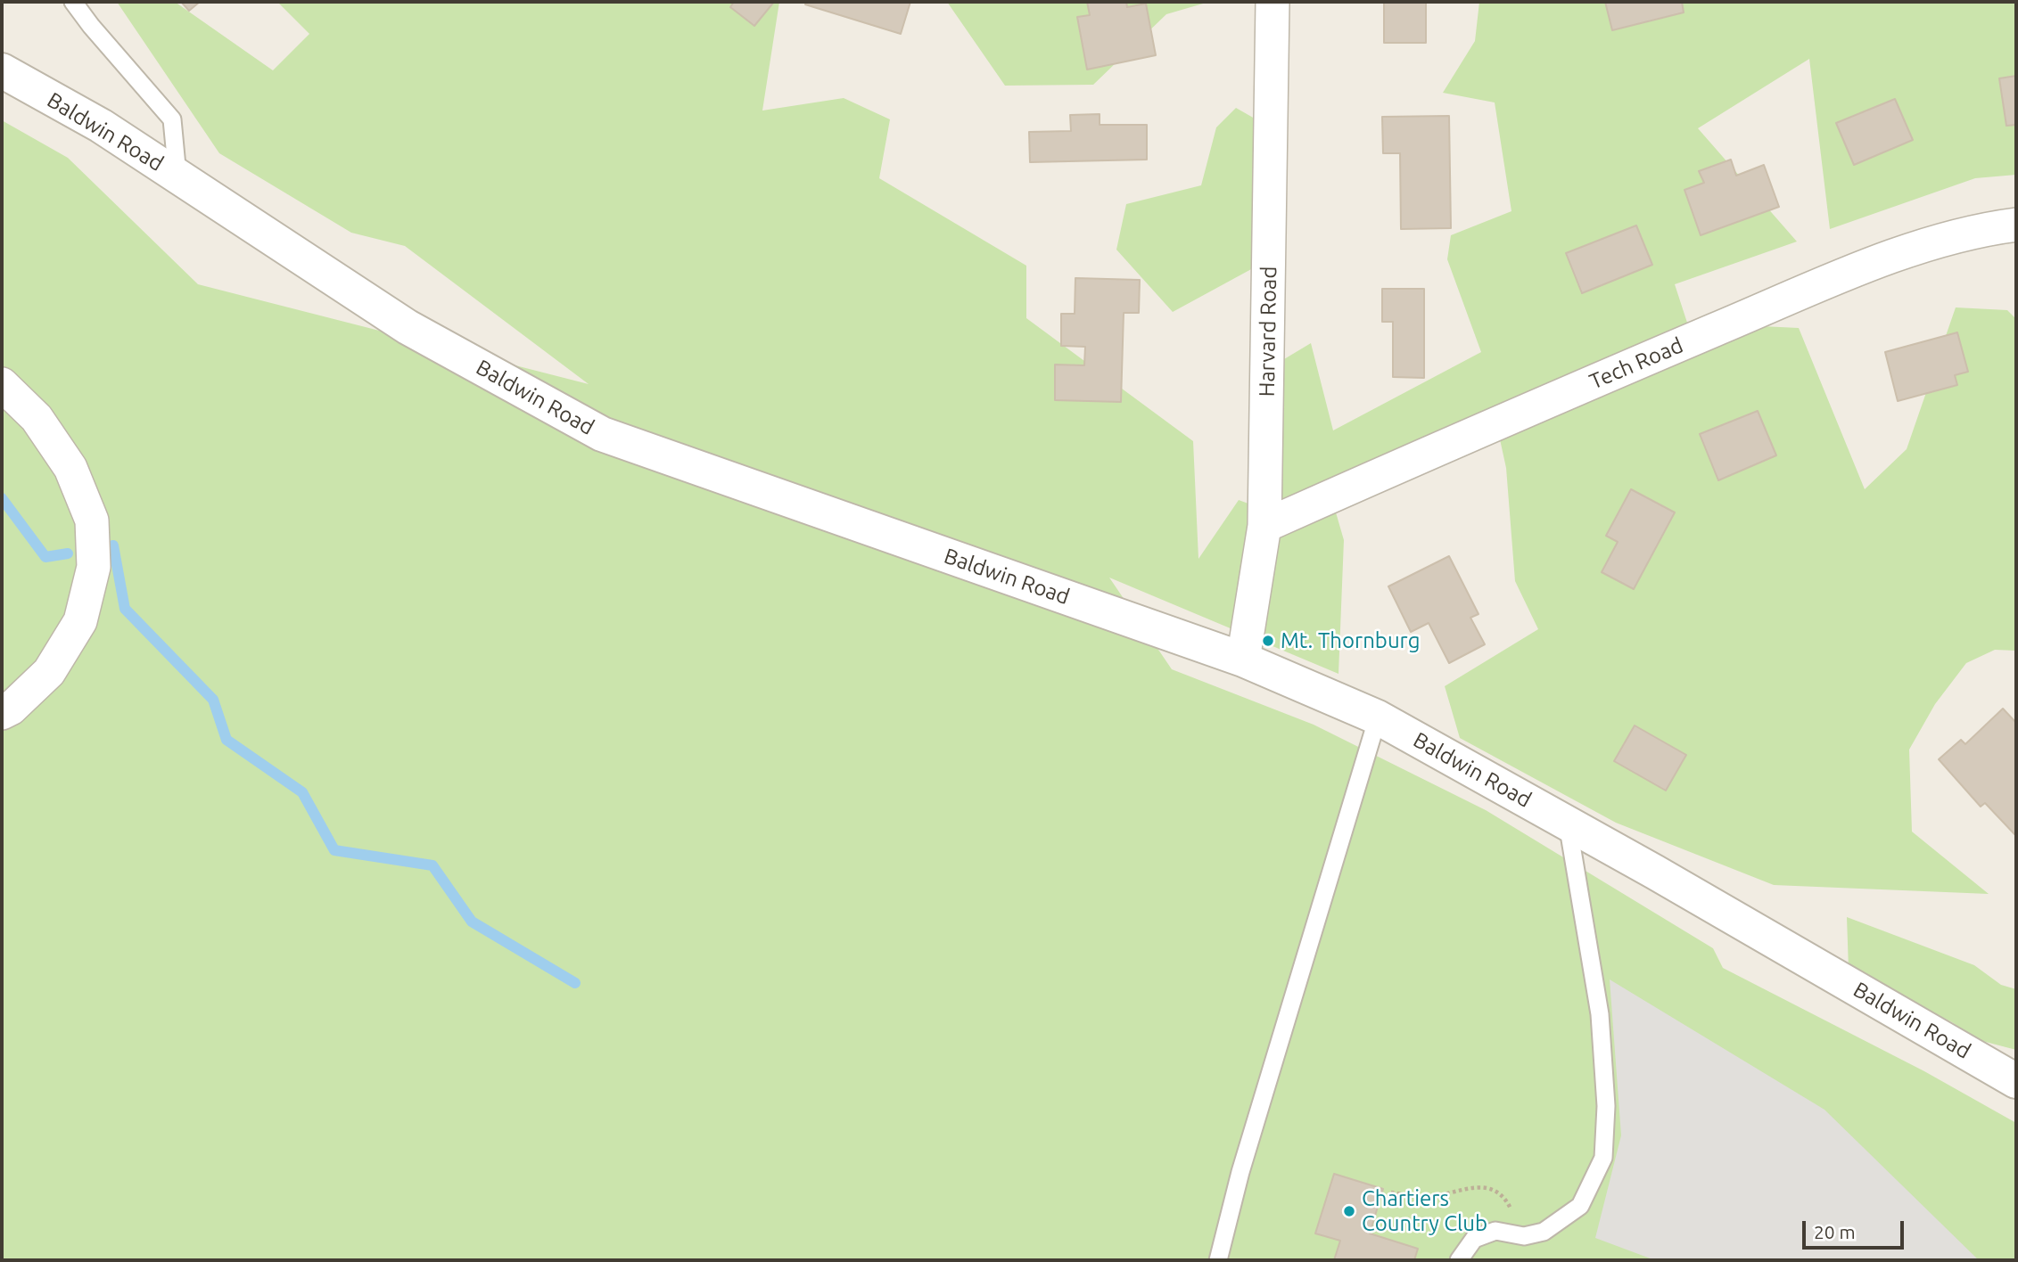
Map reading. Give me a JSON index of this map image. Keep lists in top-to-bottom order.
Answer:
{
  "streets": {
    "street": ["Baldwin Road", "Harvard Road", "Tech Road"]
  },
  "crossings": [
    ["Baldwin Road", "Harvard Road"],
    ["Harvard Road", "Tech Road"]
  ],
  "places": ["Mt. Thornburg", "Chartiers Country Club"],
  "scale_bar": "20 m"
}
